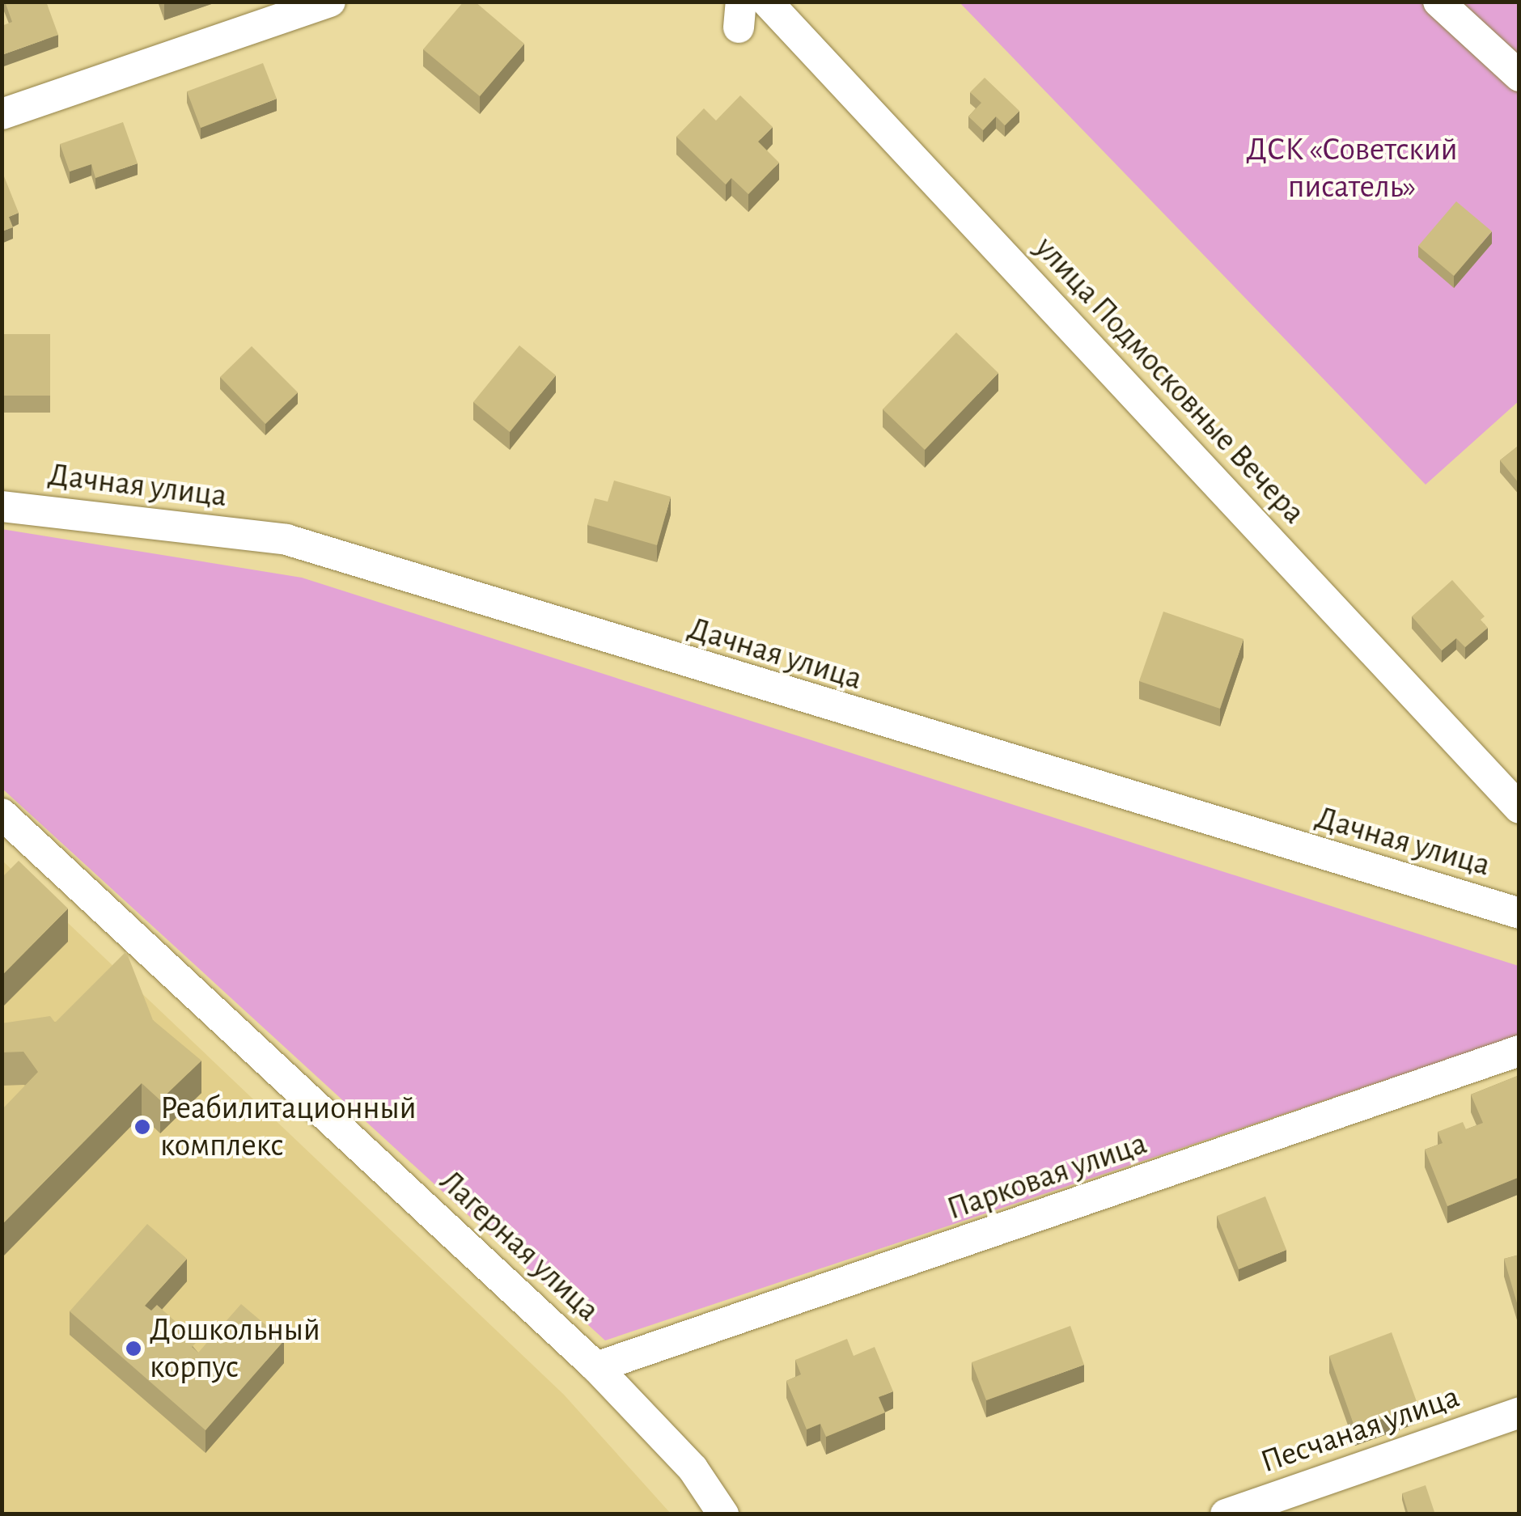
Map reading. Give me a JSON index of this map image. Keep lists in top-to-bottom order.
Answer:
{
  "streets": {
    "street": [
      "улица Подмосковные Вечера",
      "Дачная улица",
      "Парковая улица",
      "Лагерная улица",
      "Песчаная улица"
    ]
  },
  "crossings": [
    ["Парковая улица", "Лагерная улица"]
  ],
  "parks": ["ДСК «Советский писатель»"],
  "places": ["Реабилитационный комплекс", "Дошкольный корпус"]
}
